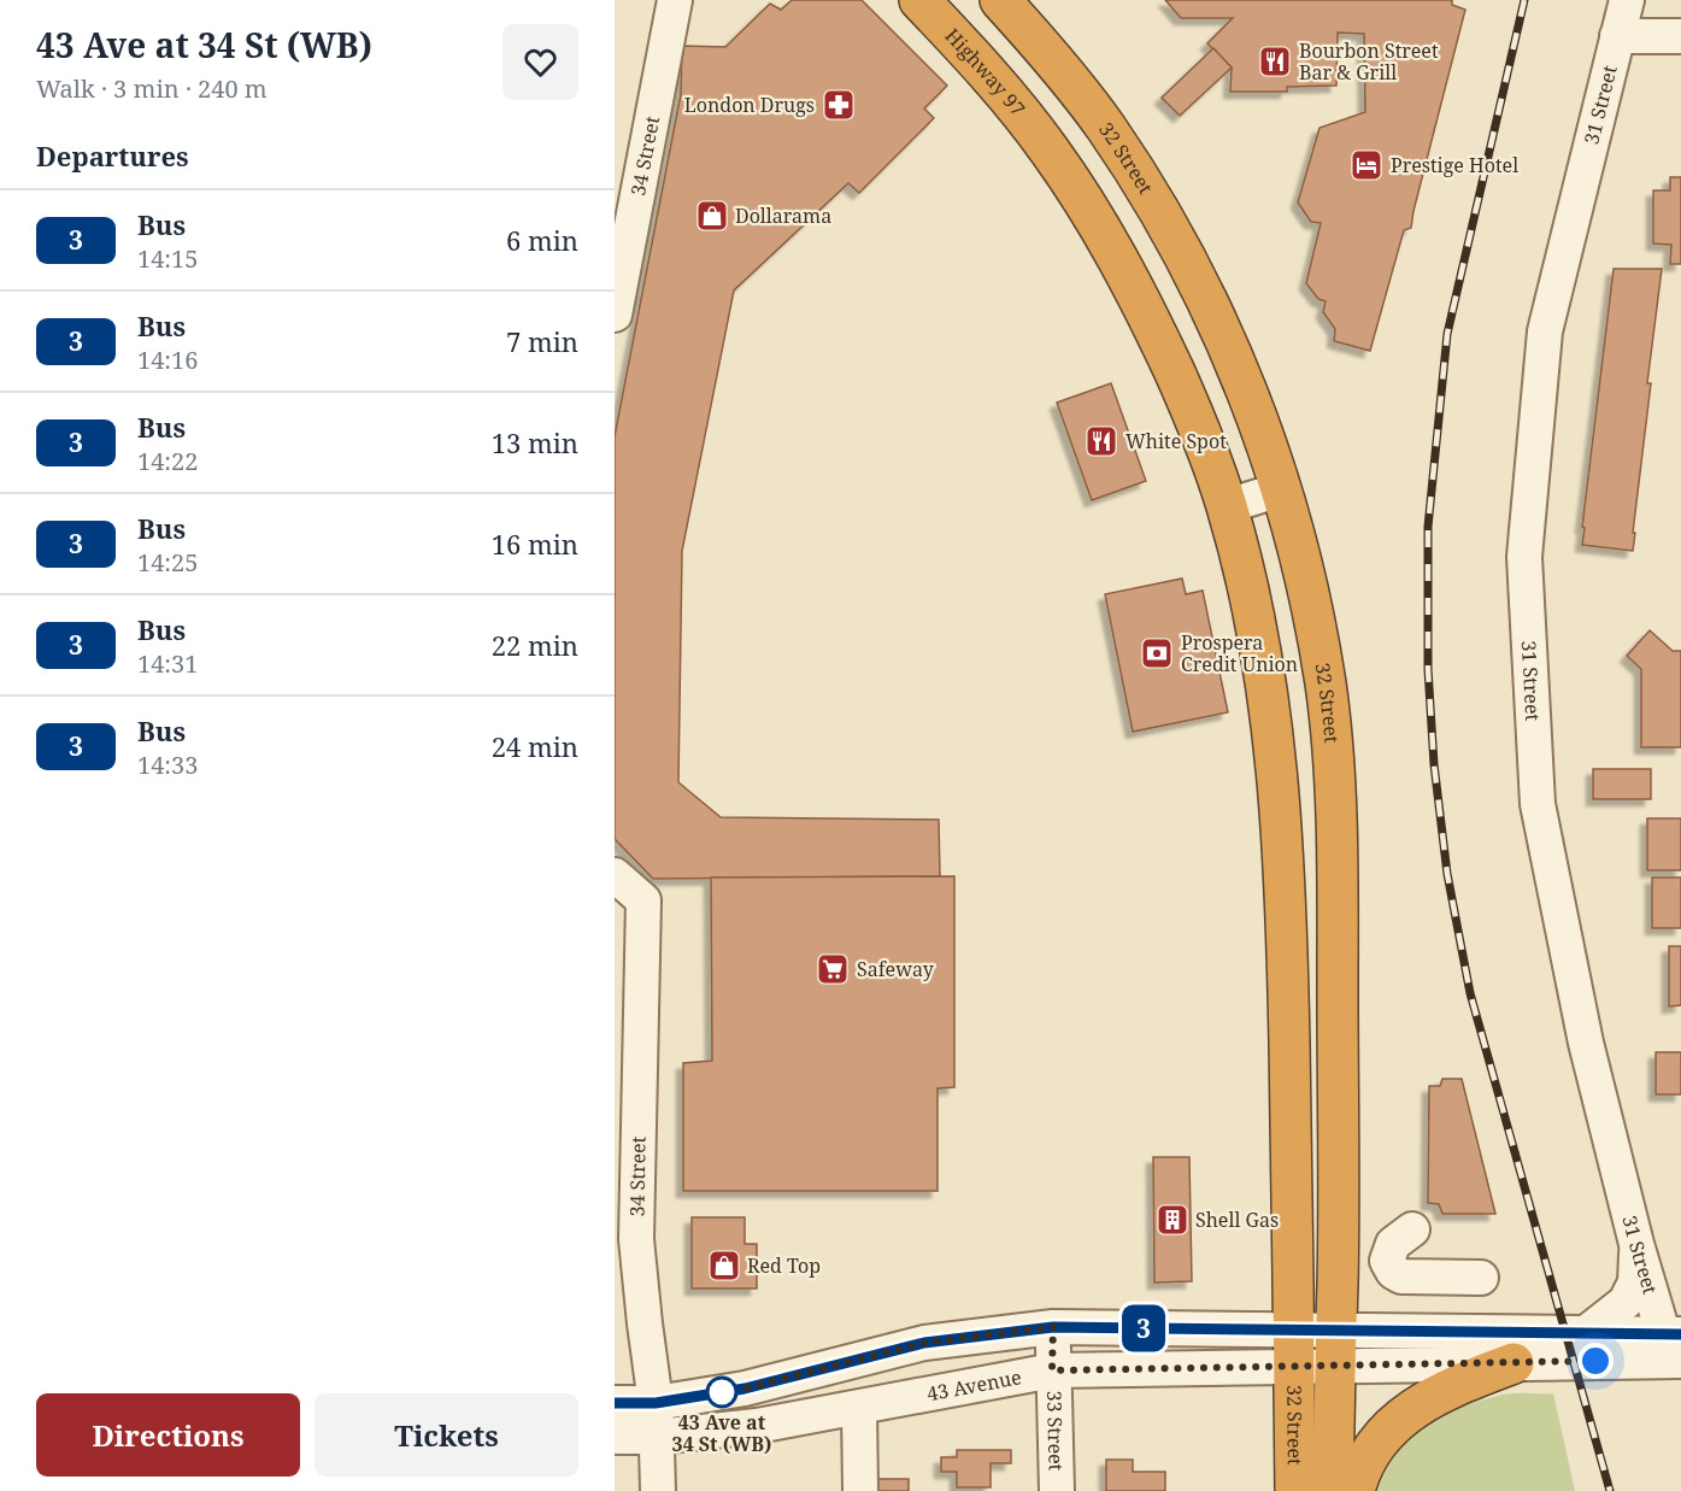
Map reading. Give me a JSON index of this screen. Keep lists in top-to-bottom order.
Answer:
{
  "streets": {
    "highway": ["Highway 97", "32 Street"],
    "street": [
      "31 Street",
      "34 Street",
      "43 Avenue",
      "33 Street"
    ]
  },
  "crossings": [
    ["Highway 97", "32 Street"],
    ["31 Street", "43 Avenue"],
    ["34 Street", "43 Avenue"],
    ["32 Street", "43 Avenue"],
    ["43 Avenue", "33 Street"]
  ],
  "places": {
    "restaurant": ["Bourbon Street Bar & Grill", "White Spot"],
    "pharmacy": ["London Drugs"],
    "hotel": ["Prestige Hotel"],
    "shop": ["Dollarama", "Red Top"],
    "bank": ["Prospera Credit Union"],
    "supermarket": ["Safeway"],
    "building": ["Shell Gas"],
    "other": ["43 Ave at 34 St (WB)"]
  },
  "lines": ["bus line 3"],
  "page": {
    "heading": [
      ["43 Ave at 34 St (WB)", "Walk · 3 min · 240 m"],
      "Departures"
    ],
    "on_map": "3",
    "list": [
      {
        "mark": "3",
        "name": "Bus",
        "note": "14:15",
        "value": "6 min"
      },
      {
        "mark": "3",
        "name": "Bus",
        "note": "14:16",
        "value": "7 min"
      },
      {
        "mark": "3",
        "name": "Bus",
        "note": "14:22",
        "value": "13 min"
      },
      {
        "mark": "3",
        "name": "Bus",
        "note": "14:25",
        "value": "16 min"
      },
      {
        "mark": "3",
        "name": "Bus",
        "note": "14:31",
        "value": "22 min"
      },
      {
        "mark": "3",
        "name": "Bus",
        "note": "14:33",
        "value": "24 min"
      }
    ],
    "buttons": ["Directions", "Tickets"]
  }
}
